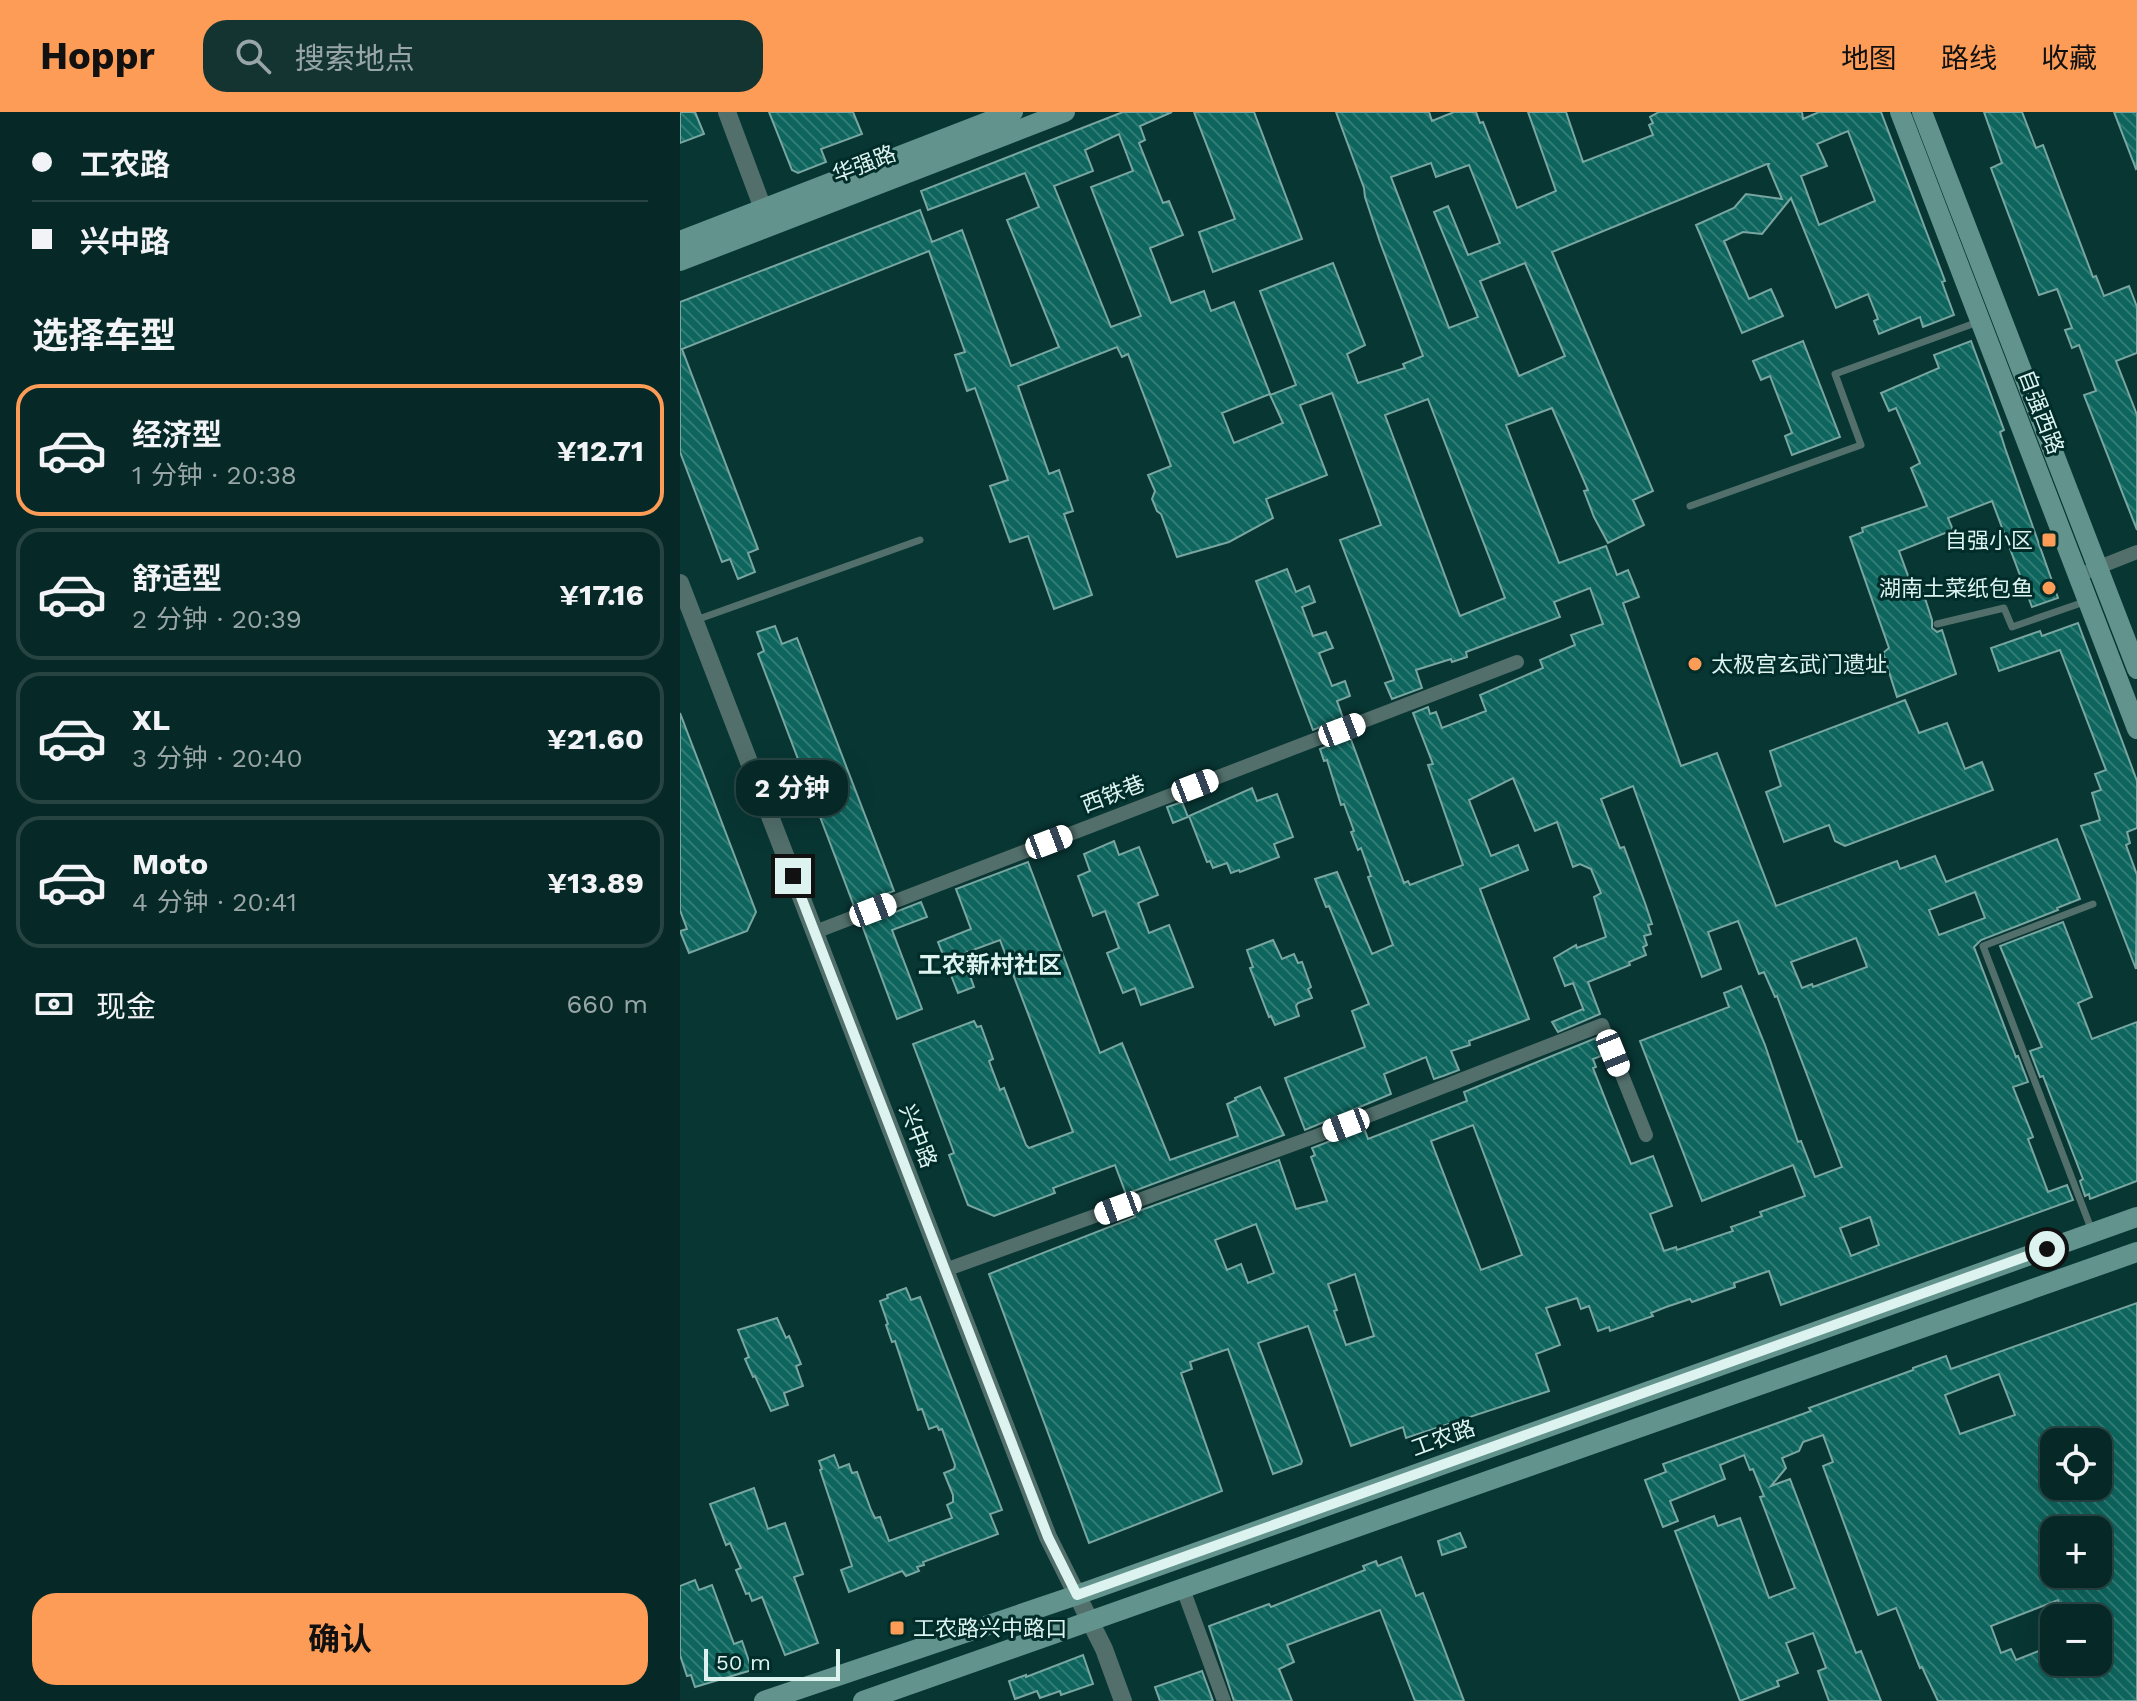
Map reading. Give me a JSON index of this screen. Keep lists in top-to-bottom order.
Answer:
{
  "streets": {
    "main road": ["华强路", "自强西路", "工农路"],
    "street": ["西铁巷", "兴中路"]
  },
  "crossings": [
    ["西铁巷", "兴中路"],
    ["兴中路", "工农路"]
  ],
  "districts": ["工农新村社区"],
  "places": {
    "transit": ["自强小区", "工农路兴中路口"],
    "other": ["湖南土菜纸包鱼", "太极宫玄武门遗址"]
  },
  "scale_bar": "50 m",
  "page": {
    "header": "Hoppr",
    "search": "搜索地点",
    "nav": ["地图", "路线", "收藏"],
    "banner": ["工农路", "兴中路"],
    "heading": "选择车型",
    "list": [
      {
        "name": "经济型",
        "note": "1 分钟 · 20:38",
        "value": "¥12.71"
      },
      {
        "name": "舒适型",
        "note": "2 分钟 · 20:39",
        "value": "¥17.16"
      },
      {
        "name": "XL",
        "note": "3 分钟 · 20:40",
        "value": "¥21.60"
      },
      {
        "name": "Moto",
        "note": "4 分钟 · 20:41",
        "value": "¥13.89"
      }
    ],
    "bubble": "2 分钟",
    "pay": ["现金", "660 m"],
    "map_buttons": ["+", "−"],
    "buttons": "确认",
    "scale": "50 m"
  }
}
